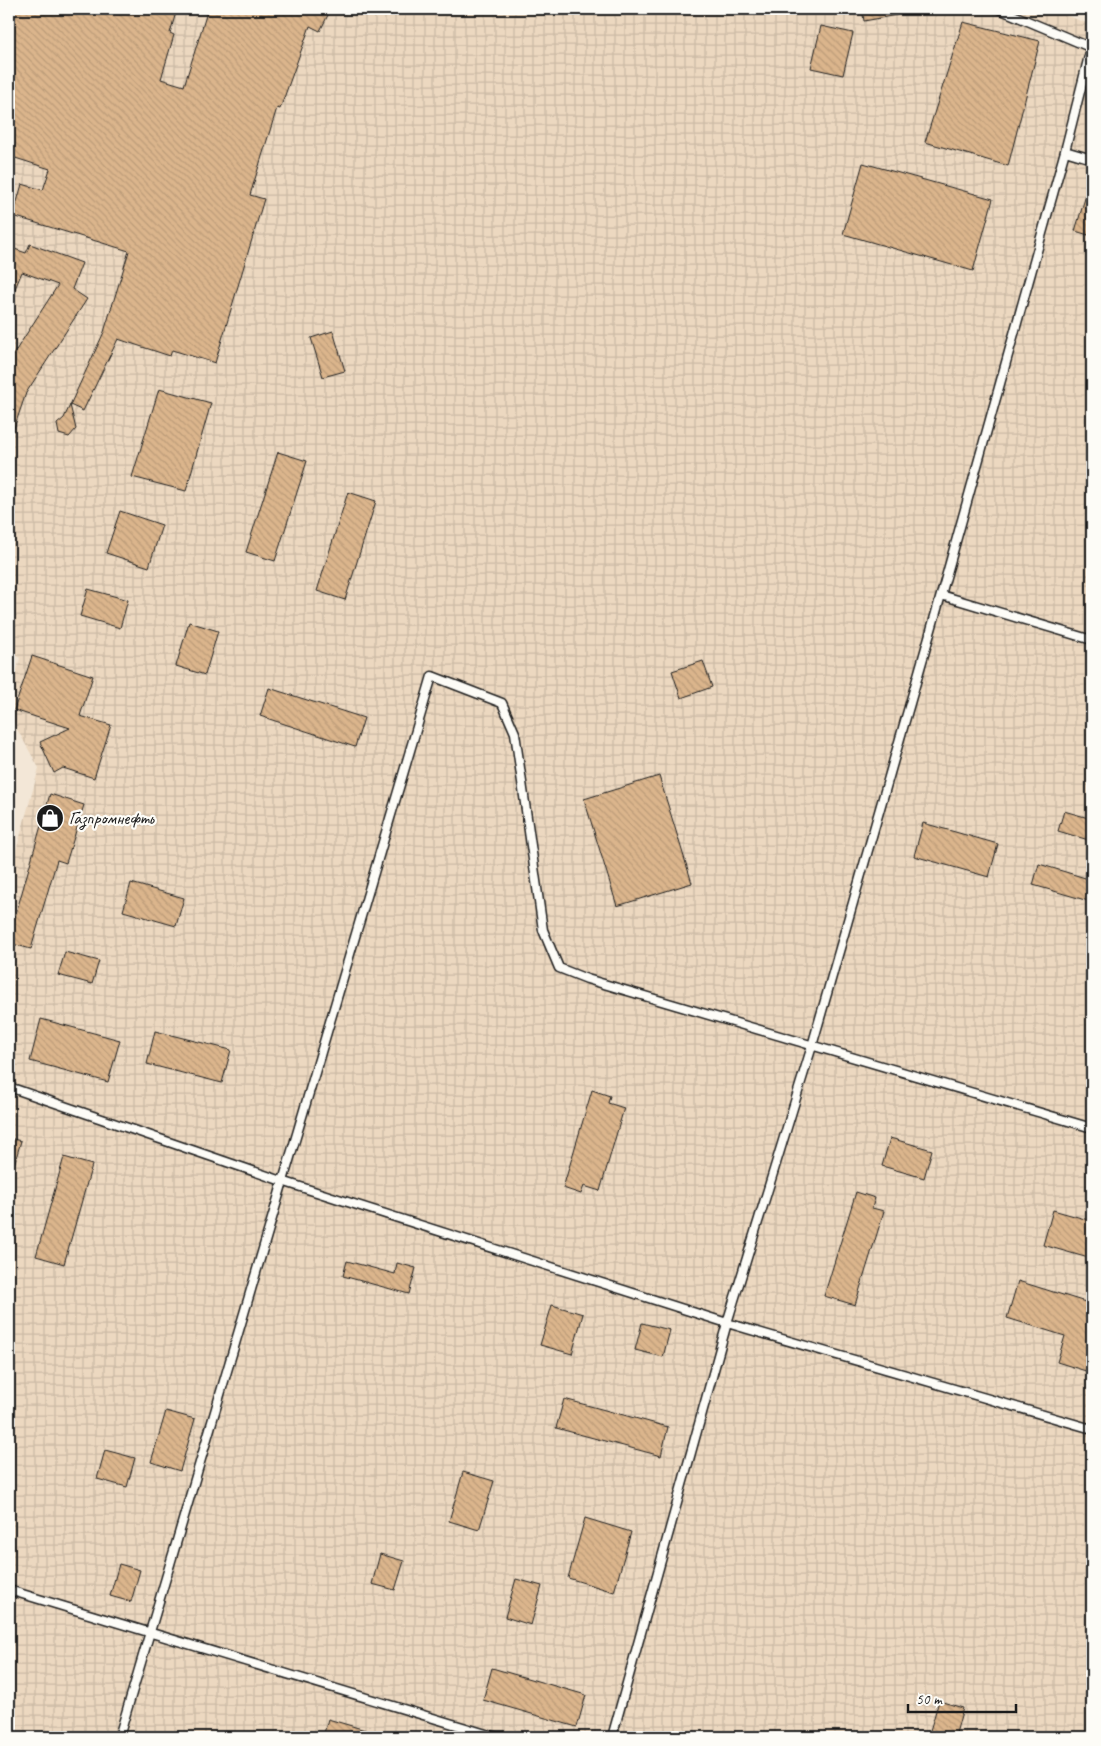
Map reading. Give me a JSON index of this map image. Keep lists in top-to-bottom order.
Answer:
{
  "places": {
    "shop": ["Газпромнефть"]
  },
  "scale_bar": "50 m"
}
